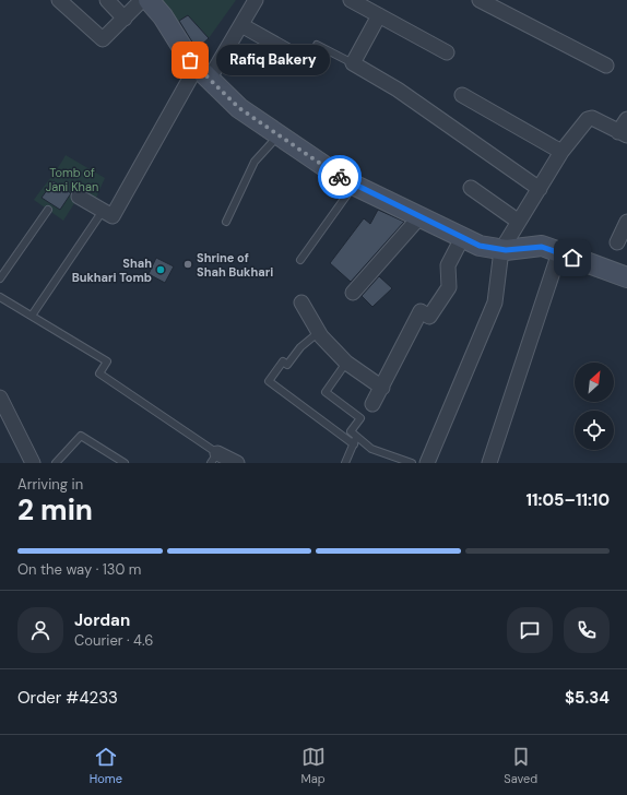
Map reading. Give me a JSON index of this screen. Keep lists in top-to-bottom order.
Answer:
{
  "parks": ["Tomb of Jani Khan"],
  "places": ["Rafiq Bakery", "Shrine of Shah Bukhari", "Shah Bukhari Tomb"],
  "north": "top right",
  "page": {
    "bubble": "Rafiq Bakery",
    "heading": ["2 min", "Arriving in", "11:05–11:10"],
    "panel": [
      "Jordan",
      "Courier · 4.6",
      "Order #4233",
      "$5.34"
    ],
    "bar": "On the way · 130 m",
    "tabs": ["Home", "Map", "Saved"]
  }
}
